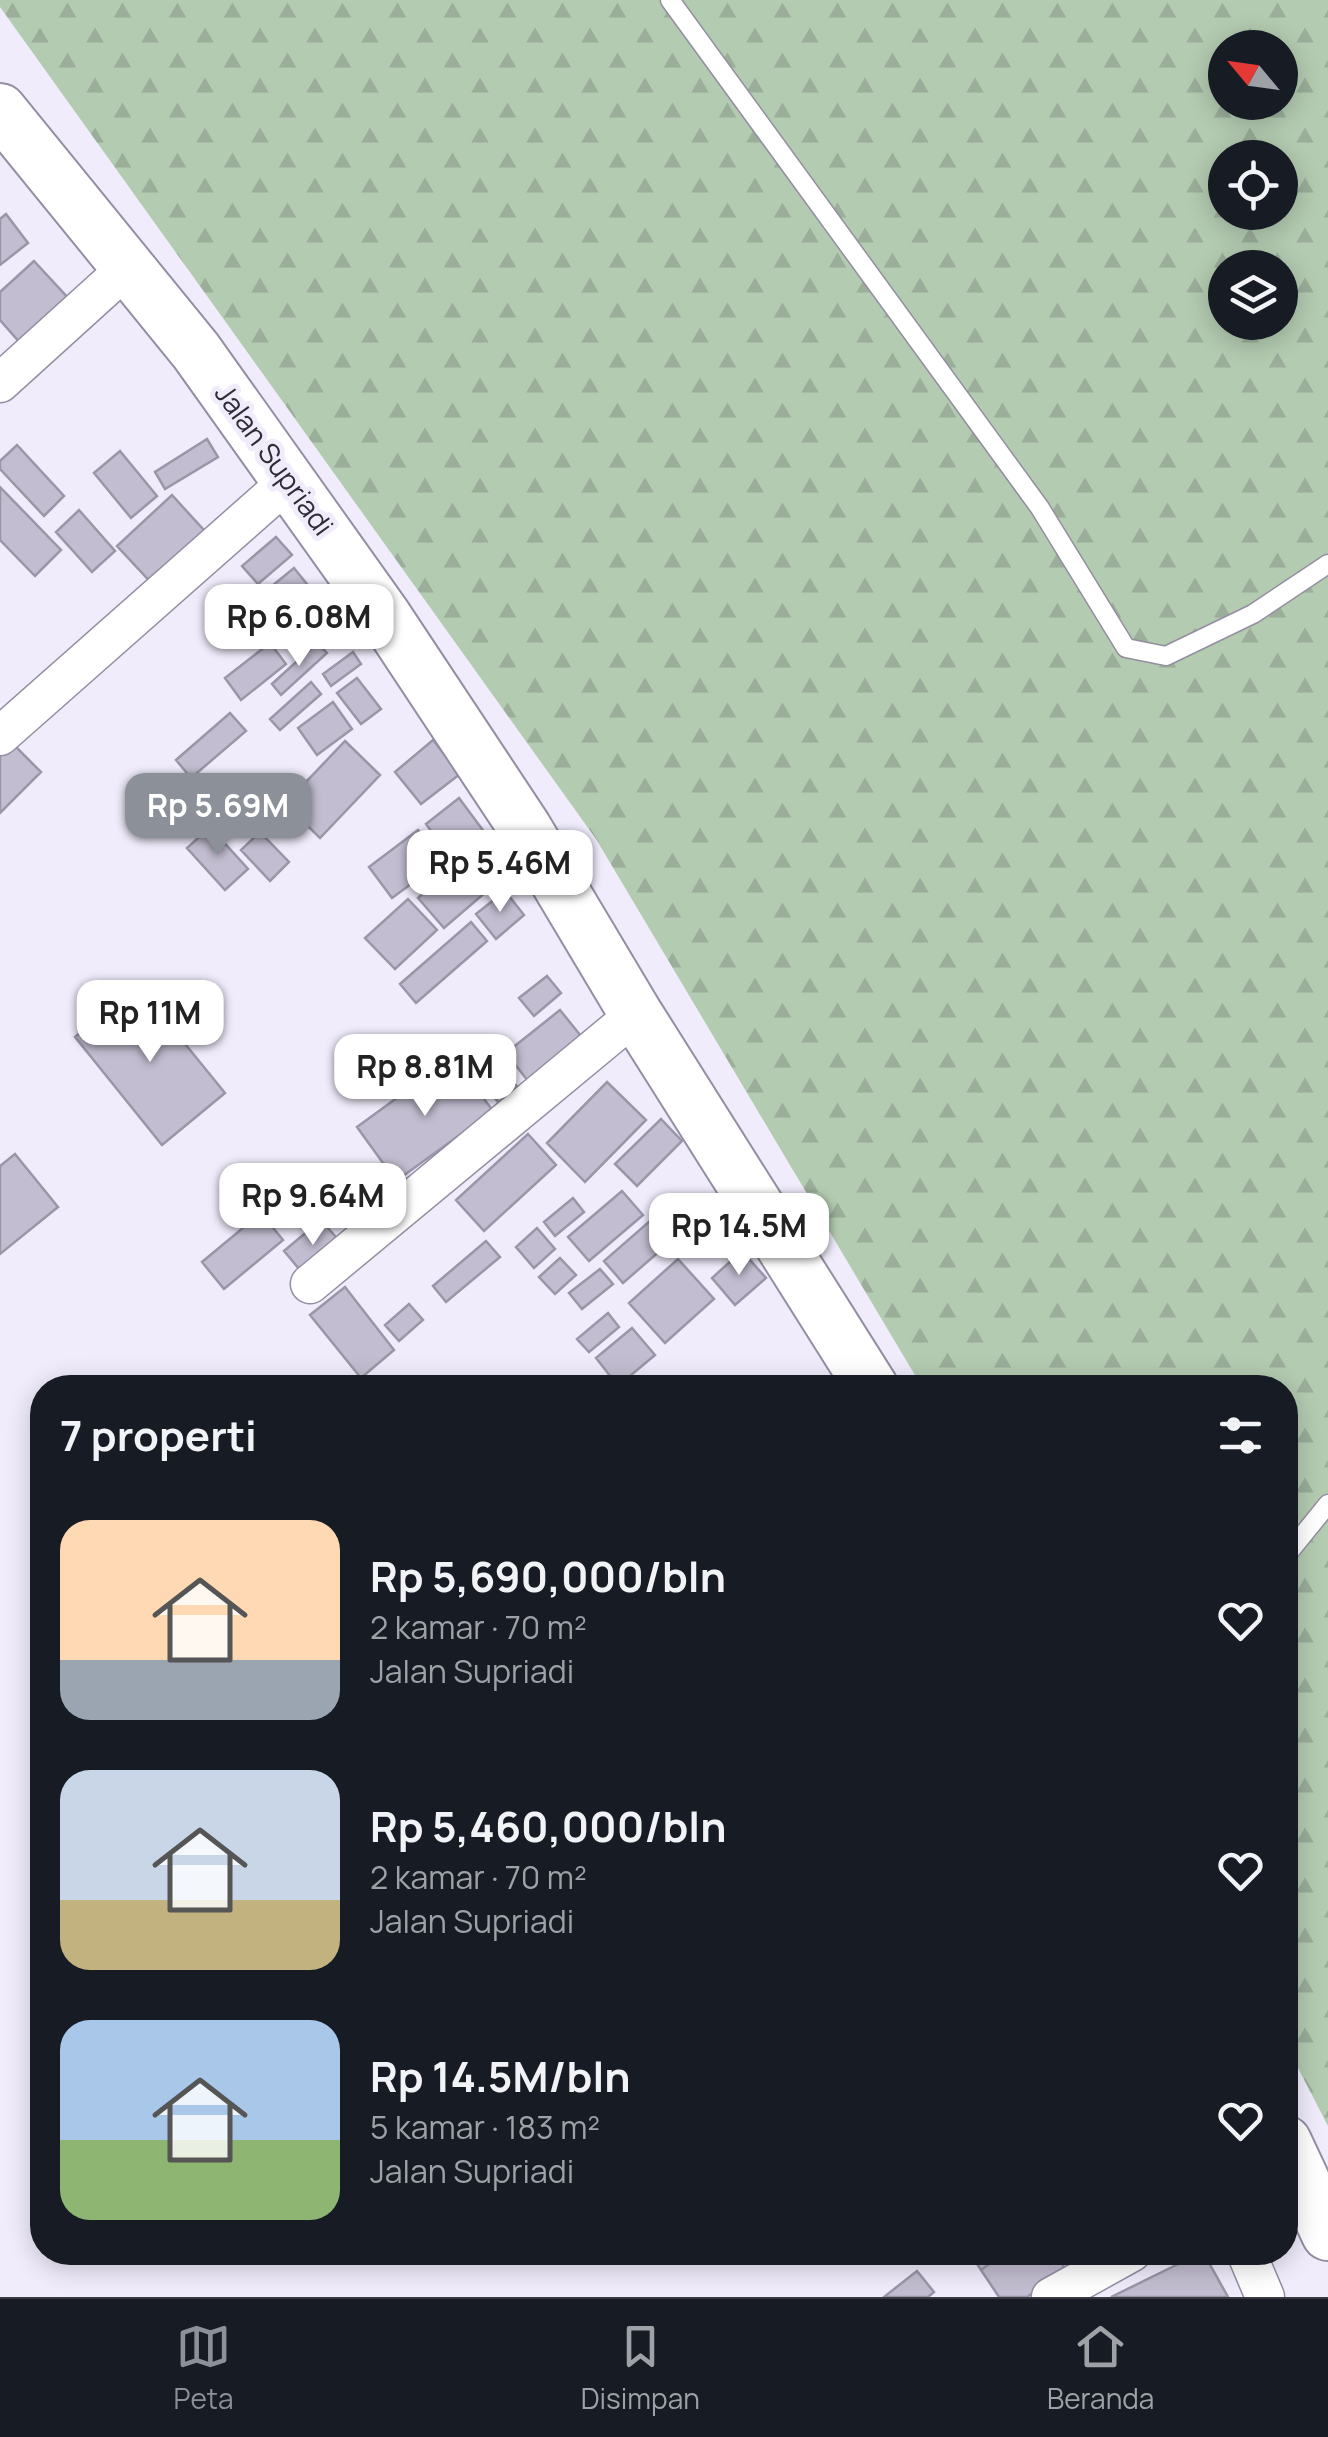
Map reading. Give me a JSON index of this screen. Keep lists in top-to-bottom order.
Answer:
{
  "streets": {
    "main road": ["Jalan Supriadi"]
  },
  "north": "top left",
  "page": {
    "price": [
      "Rp 6.08M",
      "Rp 5.69M",
      "Rp 5.46M",
      "Rp 11M",
      "Rp 8.81M",
      "Rp 9.64M",
      "Rp 14.5M"
    ],
    "heading": "7 properti",
    "list": [
      {
        "name": "Rp 5,690,000/bln",
        "note": "2 kamar · 70 m² · Jalan Supriadi"
      },
      {
        "name": "Rp 5,460,000/bln",
        "note": "2 kamar · 70 m² · Jalan Supriadi"
      },
      {
        "name": "Rp 14.5M/bln",
        "note": "5 kamar · 183 m² · Jalan Supriadi"
      }
    ],
    "tabs": ["Peta", "Disimpan", "Beranda"]
  }
}
